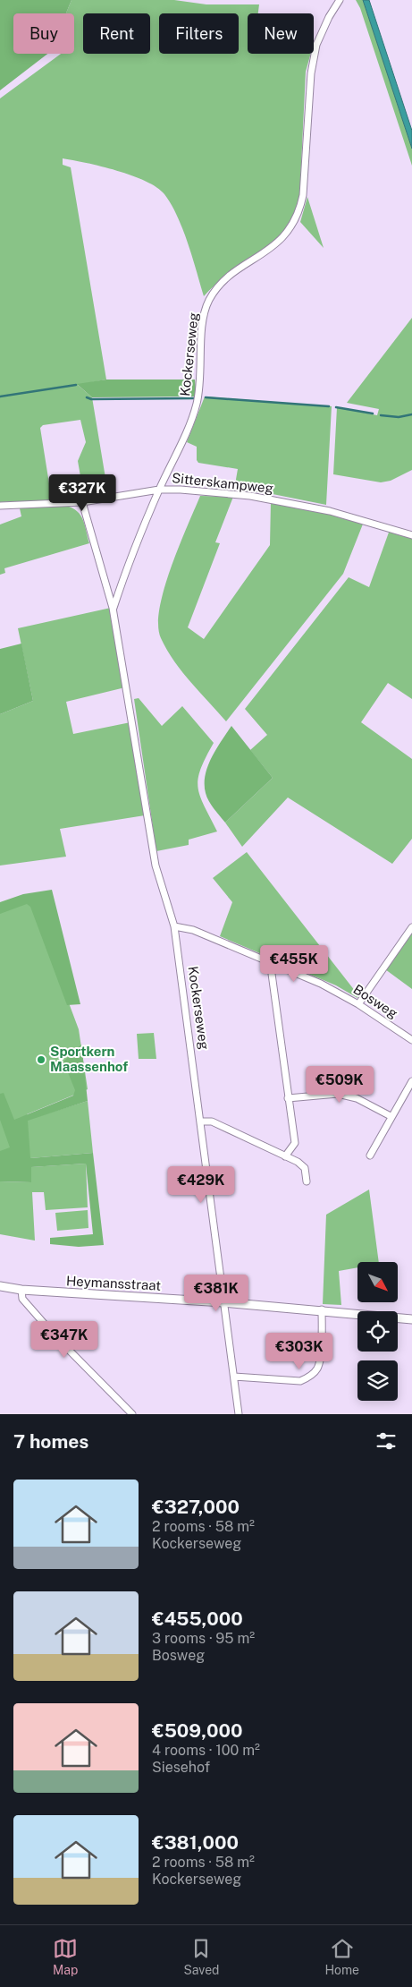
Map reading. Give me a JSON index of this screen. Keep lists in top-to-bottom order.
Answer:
{
  "streets": {
    "street": [
      "Kockerseweg",
      "Sitterskampweg",
      "Bosweg",
      "Heymansstraat"
    ]
  },
  "crossings": [
    ["Kockerseweg", "Sitterskampweg"],
    ["Kockerseweg", "Bosweg"],
    ["Kockerseweg", "Heymansstraat"]
  ],
  "places": ["Sportkern Maassenhof"],
  "north": "bottom right",
  "page": {
    "chip": [
      "Buy",
      "Rent",
      "Filters",
      "New"
    ],
    "price": [
      "€327K",
      "€455K",
      "€509K",
      "€429K",
      "€381K",
      "€347K",
      "€303K"
    ],
    "heading": "7 homes",
    "list": [
      {
        "name": "€327,000",
        "note": "2 rooms · 58 m² · Kockerseweg"
      },
      {
        "name": "€455,000",
        "note": "3 rooms · 95 m² · Bosweg"
      },
      {
        "name": "€509,000",
        "note": "4 rooms · 100 m² · Siesehof"
      },
      {
        "name": "€381,000",
        "note": "2 rooms · 58 m² · Kockerseweg"
      }
    ],
    "tabs": ["Map", "Saved", "Home"]
  }
}
